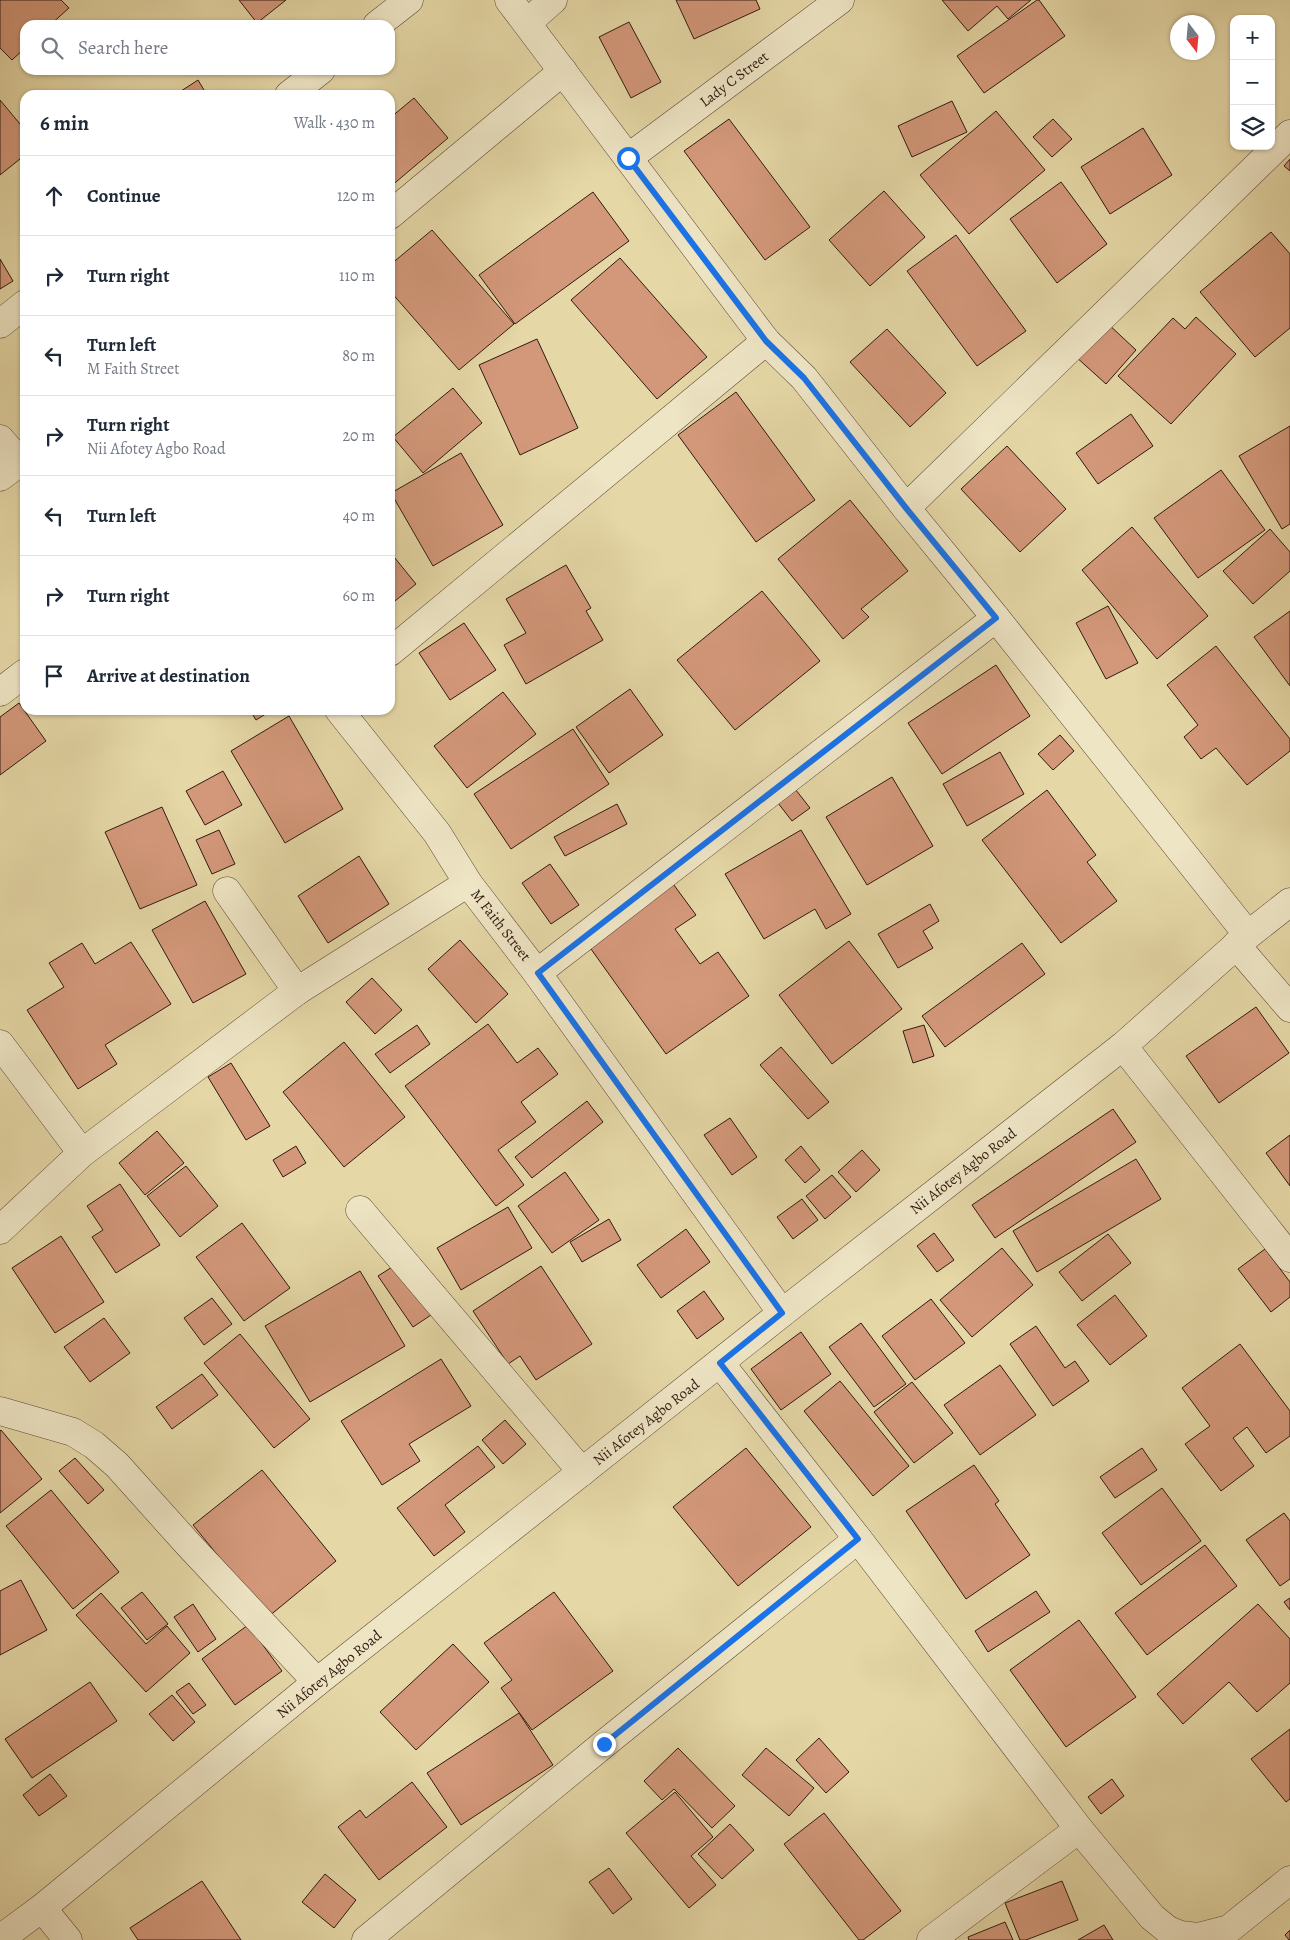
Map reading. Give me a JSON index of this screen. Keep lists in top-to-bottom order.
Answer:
{
  "streets": {
    "street": ["Lady C Street", "M Faith Street", "Nii Afotey Agbo Road"]
  },
  "crossings": [
    ["M Faith Street", "Nii Afotey Agbo Road"]
  ],
  "north": "bottom",
  "page": {
    "map_buttons": ["+", "−"],
    "search": "Search here",
    "heading": ["6 min", "Walk · 430 m"],
    "list": [
      ["Continue", "120 m"],
      ["Turn right", "110 m"],
      ["Turn left", "M Faith Street", "80 m"],
      ["Turn right", "Nii Afotey Agbo Road", "20 m"],
      ["Turn left", "40 m"],
      ["Turn right", "60 m"],
      "Arrive at destination"
    ]
  }
}
